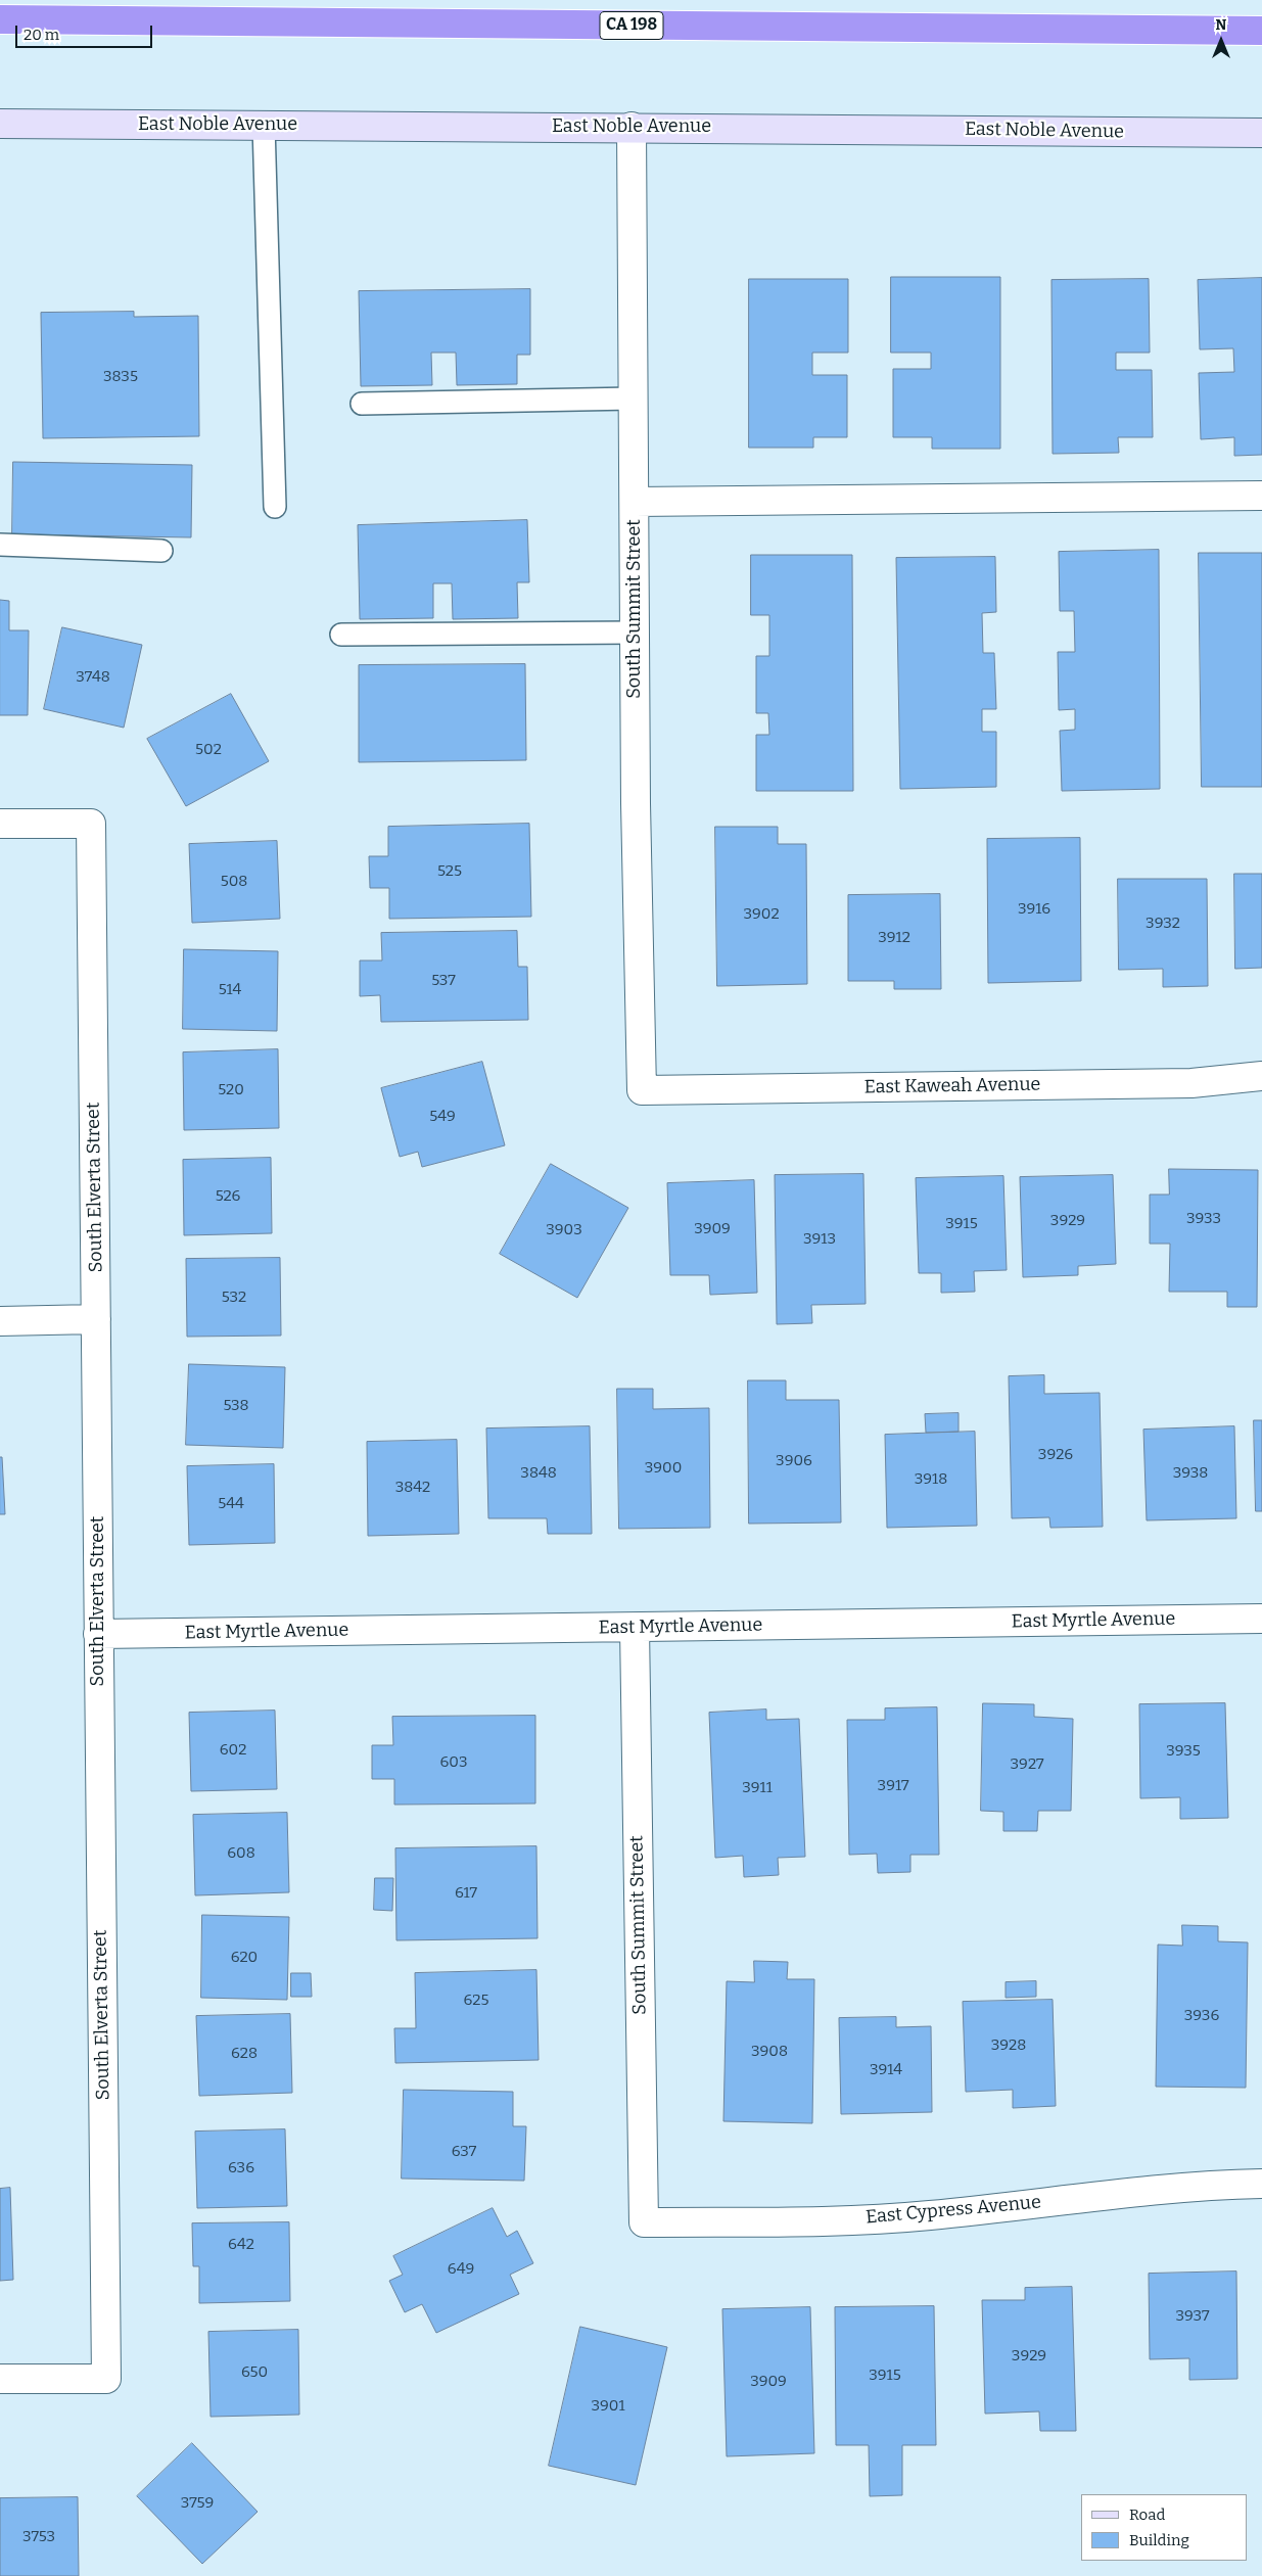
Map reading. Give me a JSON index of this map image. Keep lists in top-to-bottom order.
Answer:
{
  "streets": {
    "highway": ["CA 198"],
    "street": [
      "East Noble Avenue",
      "South Summit Street",
      "East Kaweah Avenue",
      "South Elverta Street",
      "East Myrtle Avenue",
      "East Cypress Avenue"
    ]
  },
  "crossings": [
    ["East Noble Avenue", "South Summit Street"],
    ["South Summit Street", "East Kaweah Avenue"],
    ["South Summit Street", "East Myrtle Avenue"],
    ["South Summit Street", "East Cypress Avenue"],
    ["South Elverta Street", "East Myrtle Avenue"]
  ],
  "house_numbers": [
    "3835",
    "3748",
    "502",
    "525",
    "508",
    "3916",
    "3902",
    "3932",
    "3912",
    "537",
    "514",
    "520",
    "549",
    "526",
    "3933",
    "3929",
    "3915",
    "3909",
    "3903",
    "3913",
    "532",
    "538",
    "3926",
    "3906",
    "3900",
    "3848",
    "3938",
    "3918",
    "3842",
    "544",
    "602",
    "3935",
    "603",
    "3927",
    "3917",
    "3911",
    "608",
    "617",
    "620",
    "625",
    "3936",
    "3928",
    "3908",
    "628",
    "3914",
    "637",
    "636",
    "642",
    "649",
    "3937",
    "3929",
    "650",
    "3915",
    "3909",
    "3901",
    "3759",
    "3753"
  ],
  "legend": ["Road", "Building"],
  "scale_bar": "20 m",
  "north": "top"
}
